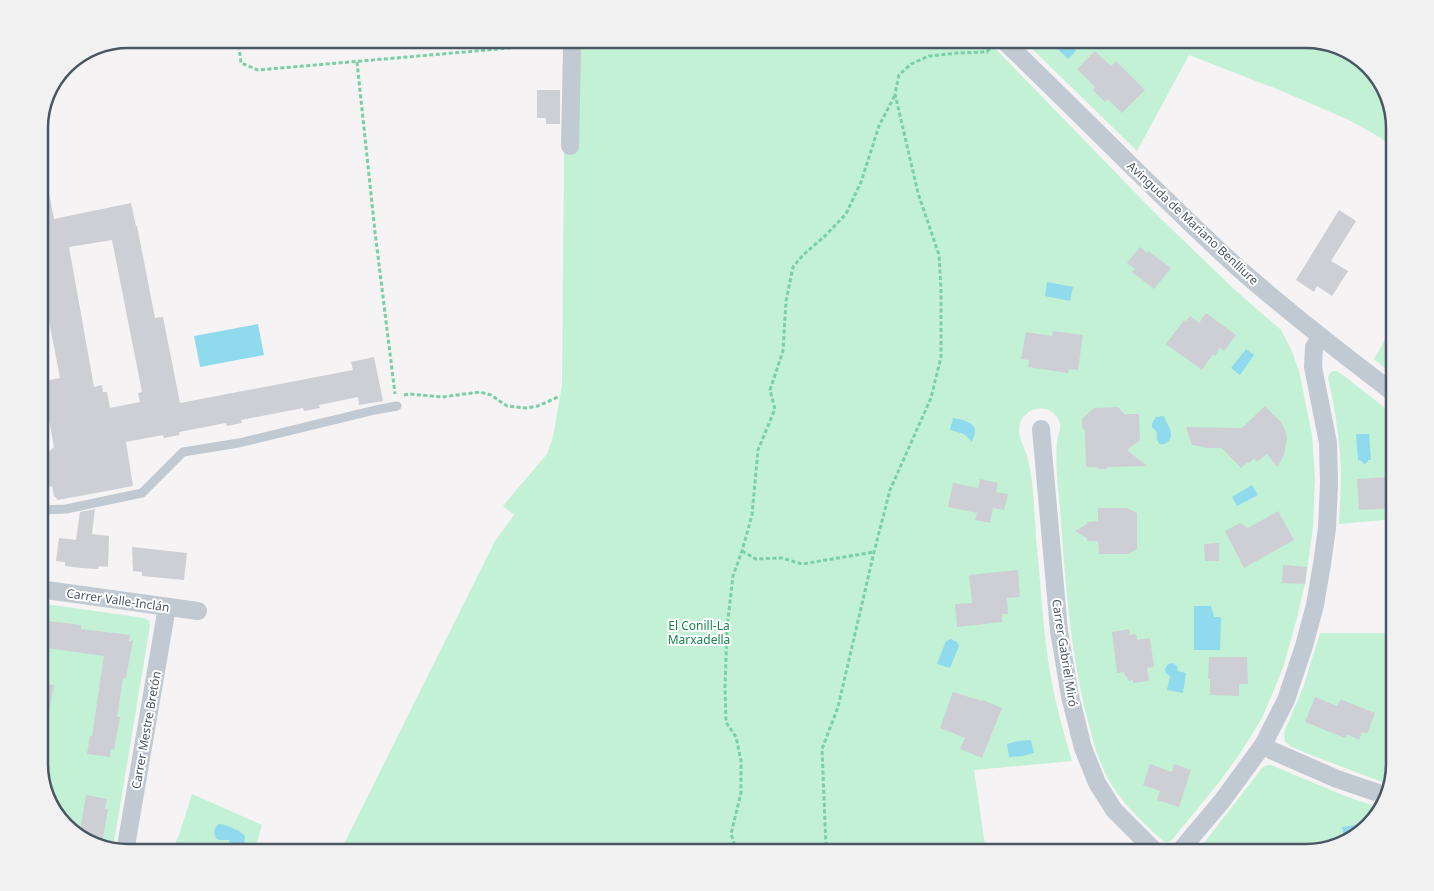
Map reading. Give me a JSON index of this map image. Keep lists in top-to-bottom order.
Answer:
{
  "streets": {
    "street": [
      "Avinguda de Mariano Benlliure",
      "Carrer Valle-Inclán",
      "Carrer Gabriel Miró",
      "Carrer Mestre Bretón"
    ]
  },
  "crossings": [
    ["Carrer Valle-Inclán", "Carrer Mestre Bretón"]
  ],
  "parks": ["El Conill-La Marxadella"]
}
